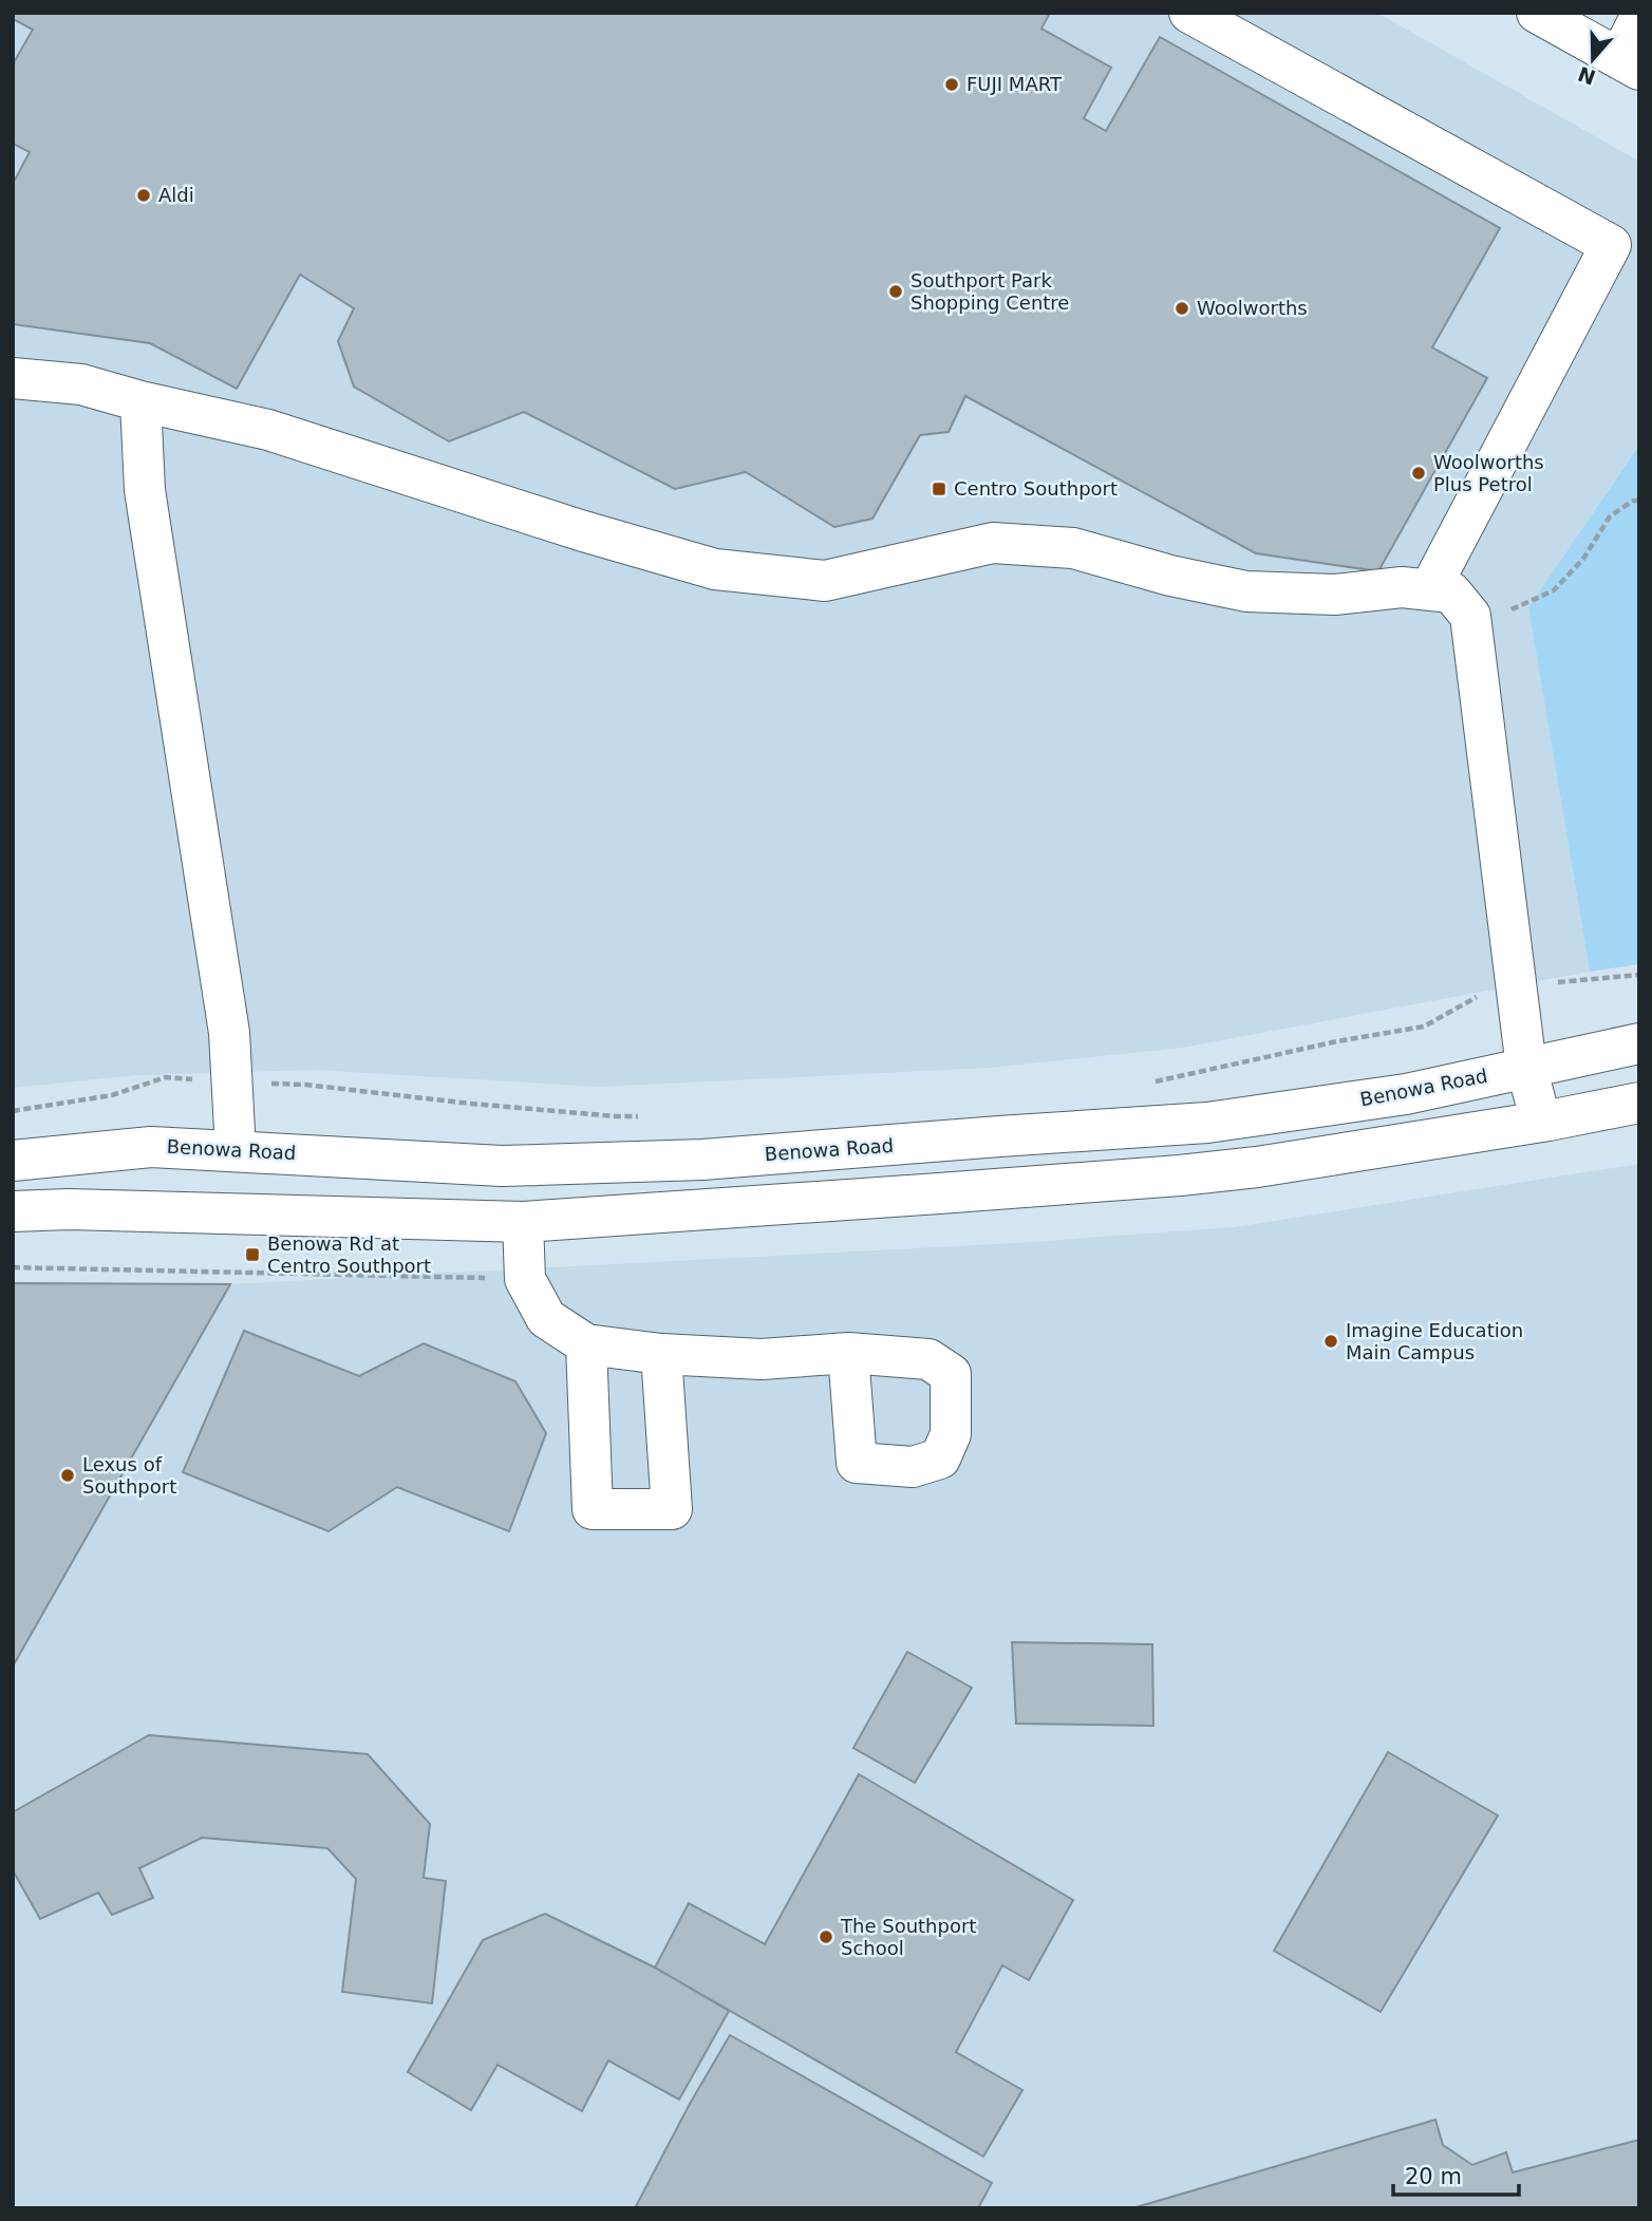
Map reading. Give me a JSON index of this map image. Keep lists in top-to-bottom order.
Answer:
{
  "streets": {
    "main road": ["Benowa Road"]
  },
  "places": {
    "other": [
      "FUJI MART",
      "Aldi",
      "Southport Park Shopping Centre",
      "Woolworths",
      "Woolworths Plus Petrol",
      "Imagine Education Main Campus",
      "Lexus of Southport",
      "The Southport School"
    ],
    "transit": ["Centro Southport", "Benowa Rd at Centro Southport"]
  },
  "scale_bar": "20 m",
  "north": "bottom"
}
